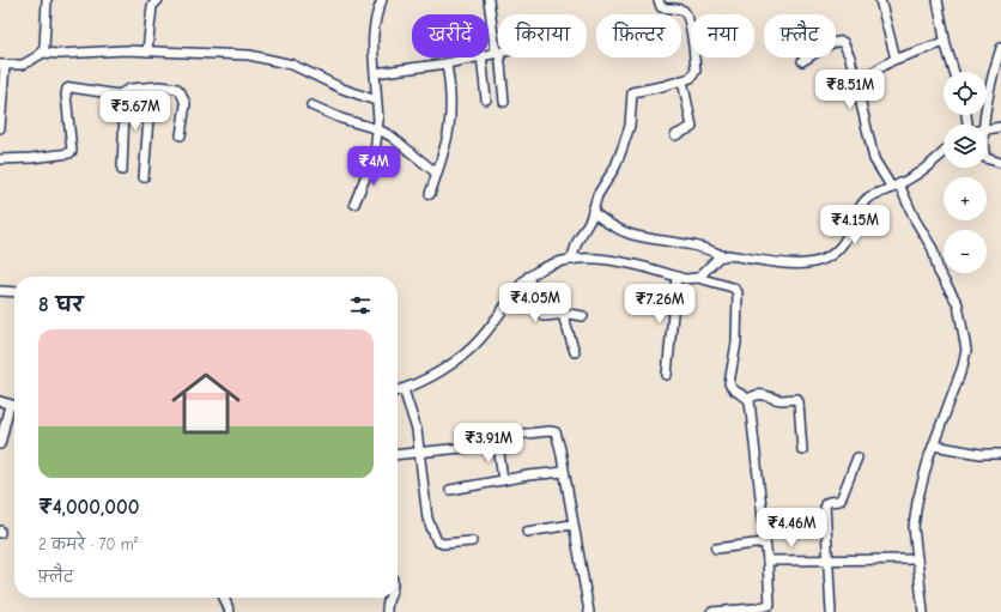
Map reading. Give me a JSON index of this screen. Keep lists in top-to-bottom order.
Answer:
{
  "page": {
    "chip": [
      "खरीदें",
      "किराया",
      "फ़िल्टर",
      "नया",
      "फ़्लैट"
    ],
    "price": [
      "₹8.51M",
      "₹5.67M",
      "₹4M",
      "₹4.15M",
      "₹4.05M",
      "₹7.26M",
      "₹3.91M",
      "₹4.46M"
    ],
    "map_buttons": ["+", "−"],
    "heading": "8 घर",
    "list": [
      {
        "name": "₹4,000,000",
        "note": "2 कमरे · 70 m² · फ़्लैट"
      }
    ]
  }
}
